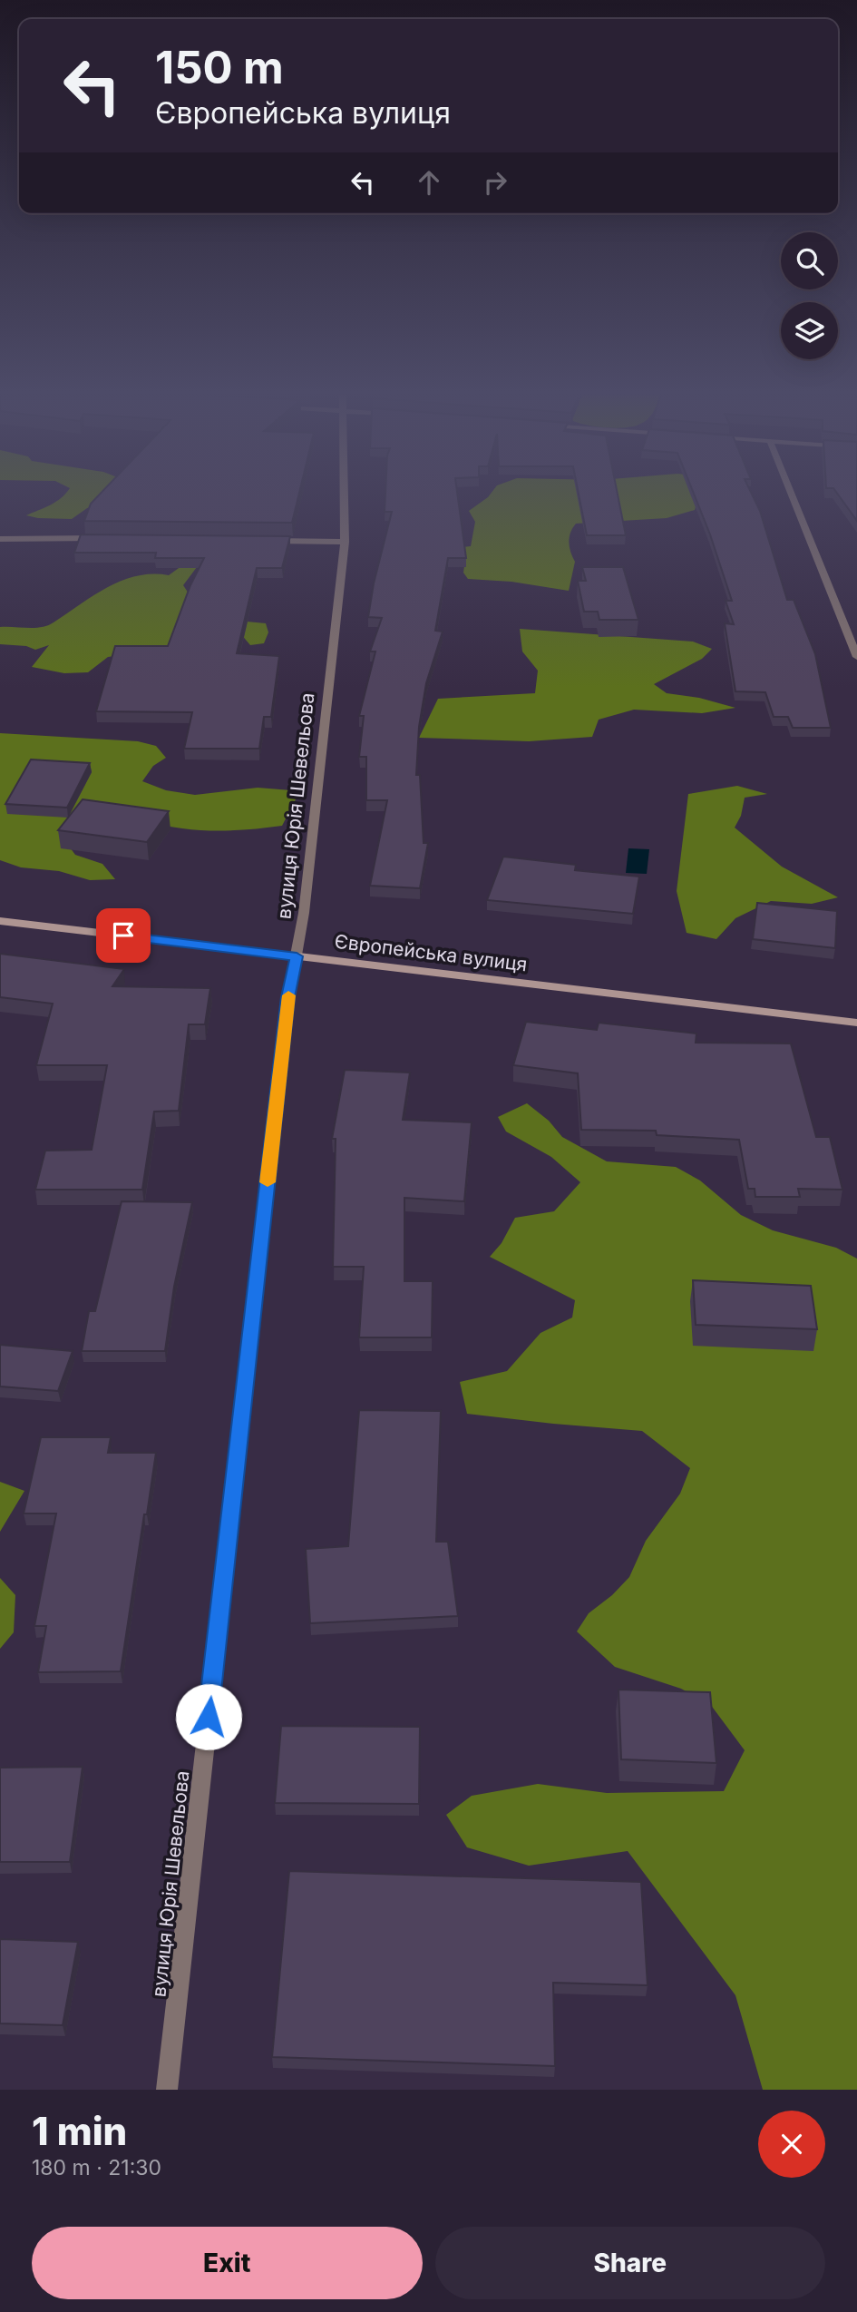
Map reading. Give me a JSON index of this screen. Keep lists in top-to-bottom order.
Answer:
{
  "streets": {
    "main road": ["Європейська вулиця"],
    "street": ["вулиця Юрія Шевельова"]
  },
  "crossings": [
    ["вулиця Юрія Шевельова", "Європейська вулиця"]
  ],
  "page": {
    "turn": ["150 m", "Європейська вулиця"],
    "heading": ["1 min", "180 m · 21:30"],
    "buttons": ["Exit", "Share"]
  }
}
